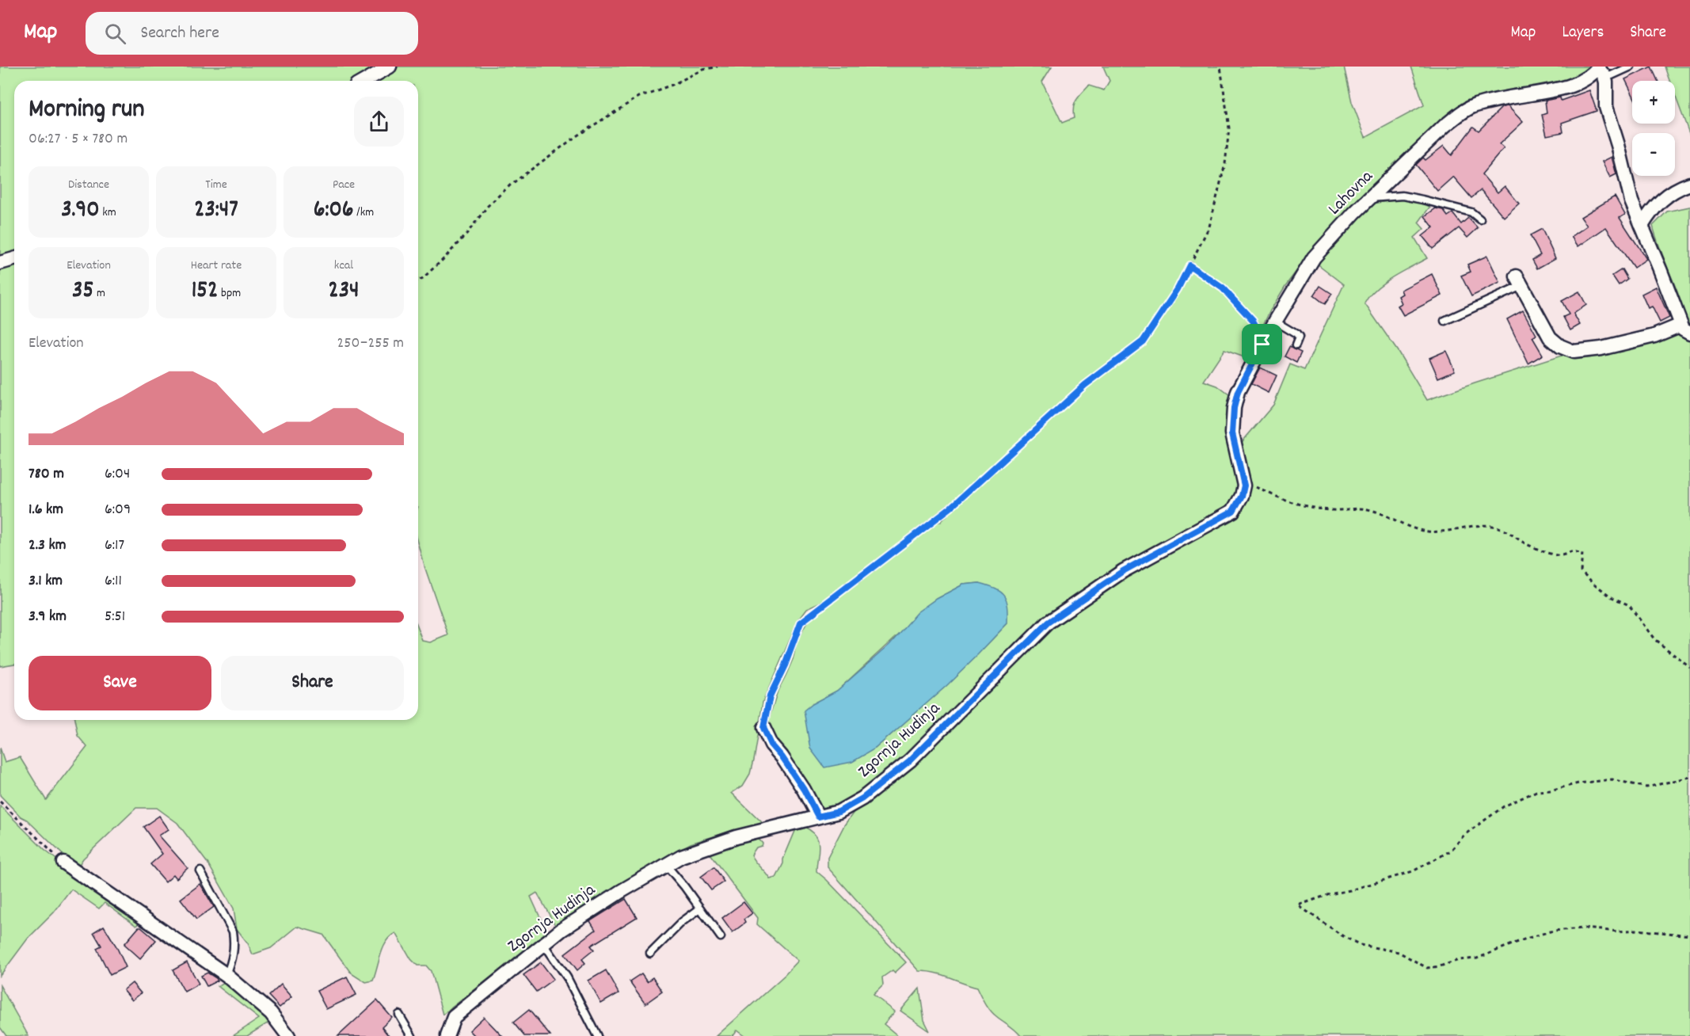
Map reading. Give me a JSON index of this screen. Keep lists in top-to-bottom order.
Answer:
{
  "streets": {
    "street": ["Lahovna", "Zgornja Hudinja"]
  },
  "crossings": [
    ["Lahovna", "Zgornja Hudinja"]
  ],
  "page": {
    "header": "Map",
    "search": "Search here",
    "nav": ["Map", "Layers", "Share"],
    "map_buttons": ["+", "−"],
    "heading": ["Morning run", "06:27 · 5 × 780 m"],
    "stats": [
      ["Distance", "3.90 km"],
      ["Time", "23:47"],
      ["Pace", "6:06 /km"],
      ["Elevation", "35 m"],
      ["Heart rate", "152 bpm"],
      ["kcal", "234"]
    ],
    "chart": ["Elevation", "250–255 m"],
    "list": [
      {
        "name": "780 m",
        "note": "6:04"
      },
      {
        "name": "1.6 km",
        "note": "6:09"
      },
      {
        "name": "2.3 km",
        "note": "6:17"
      },
      {
        "name": "3.1 km",
        "note": "6:11"
      },
      {
        "name": "3.9 km",
        "note": "5:51"
      }
    ],
    "buttons": ["Save", "Share"]
  }
}
